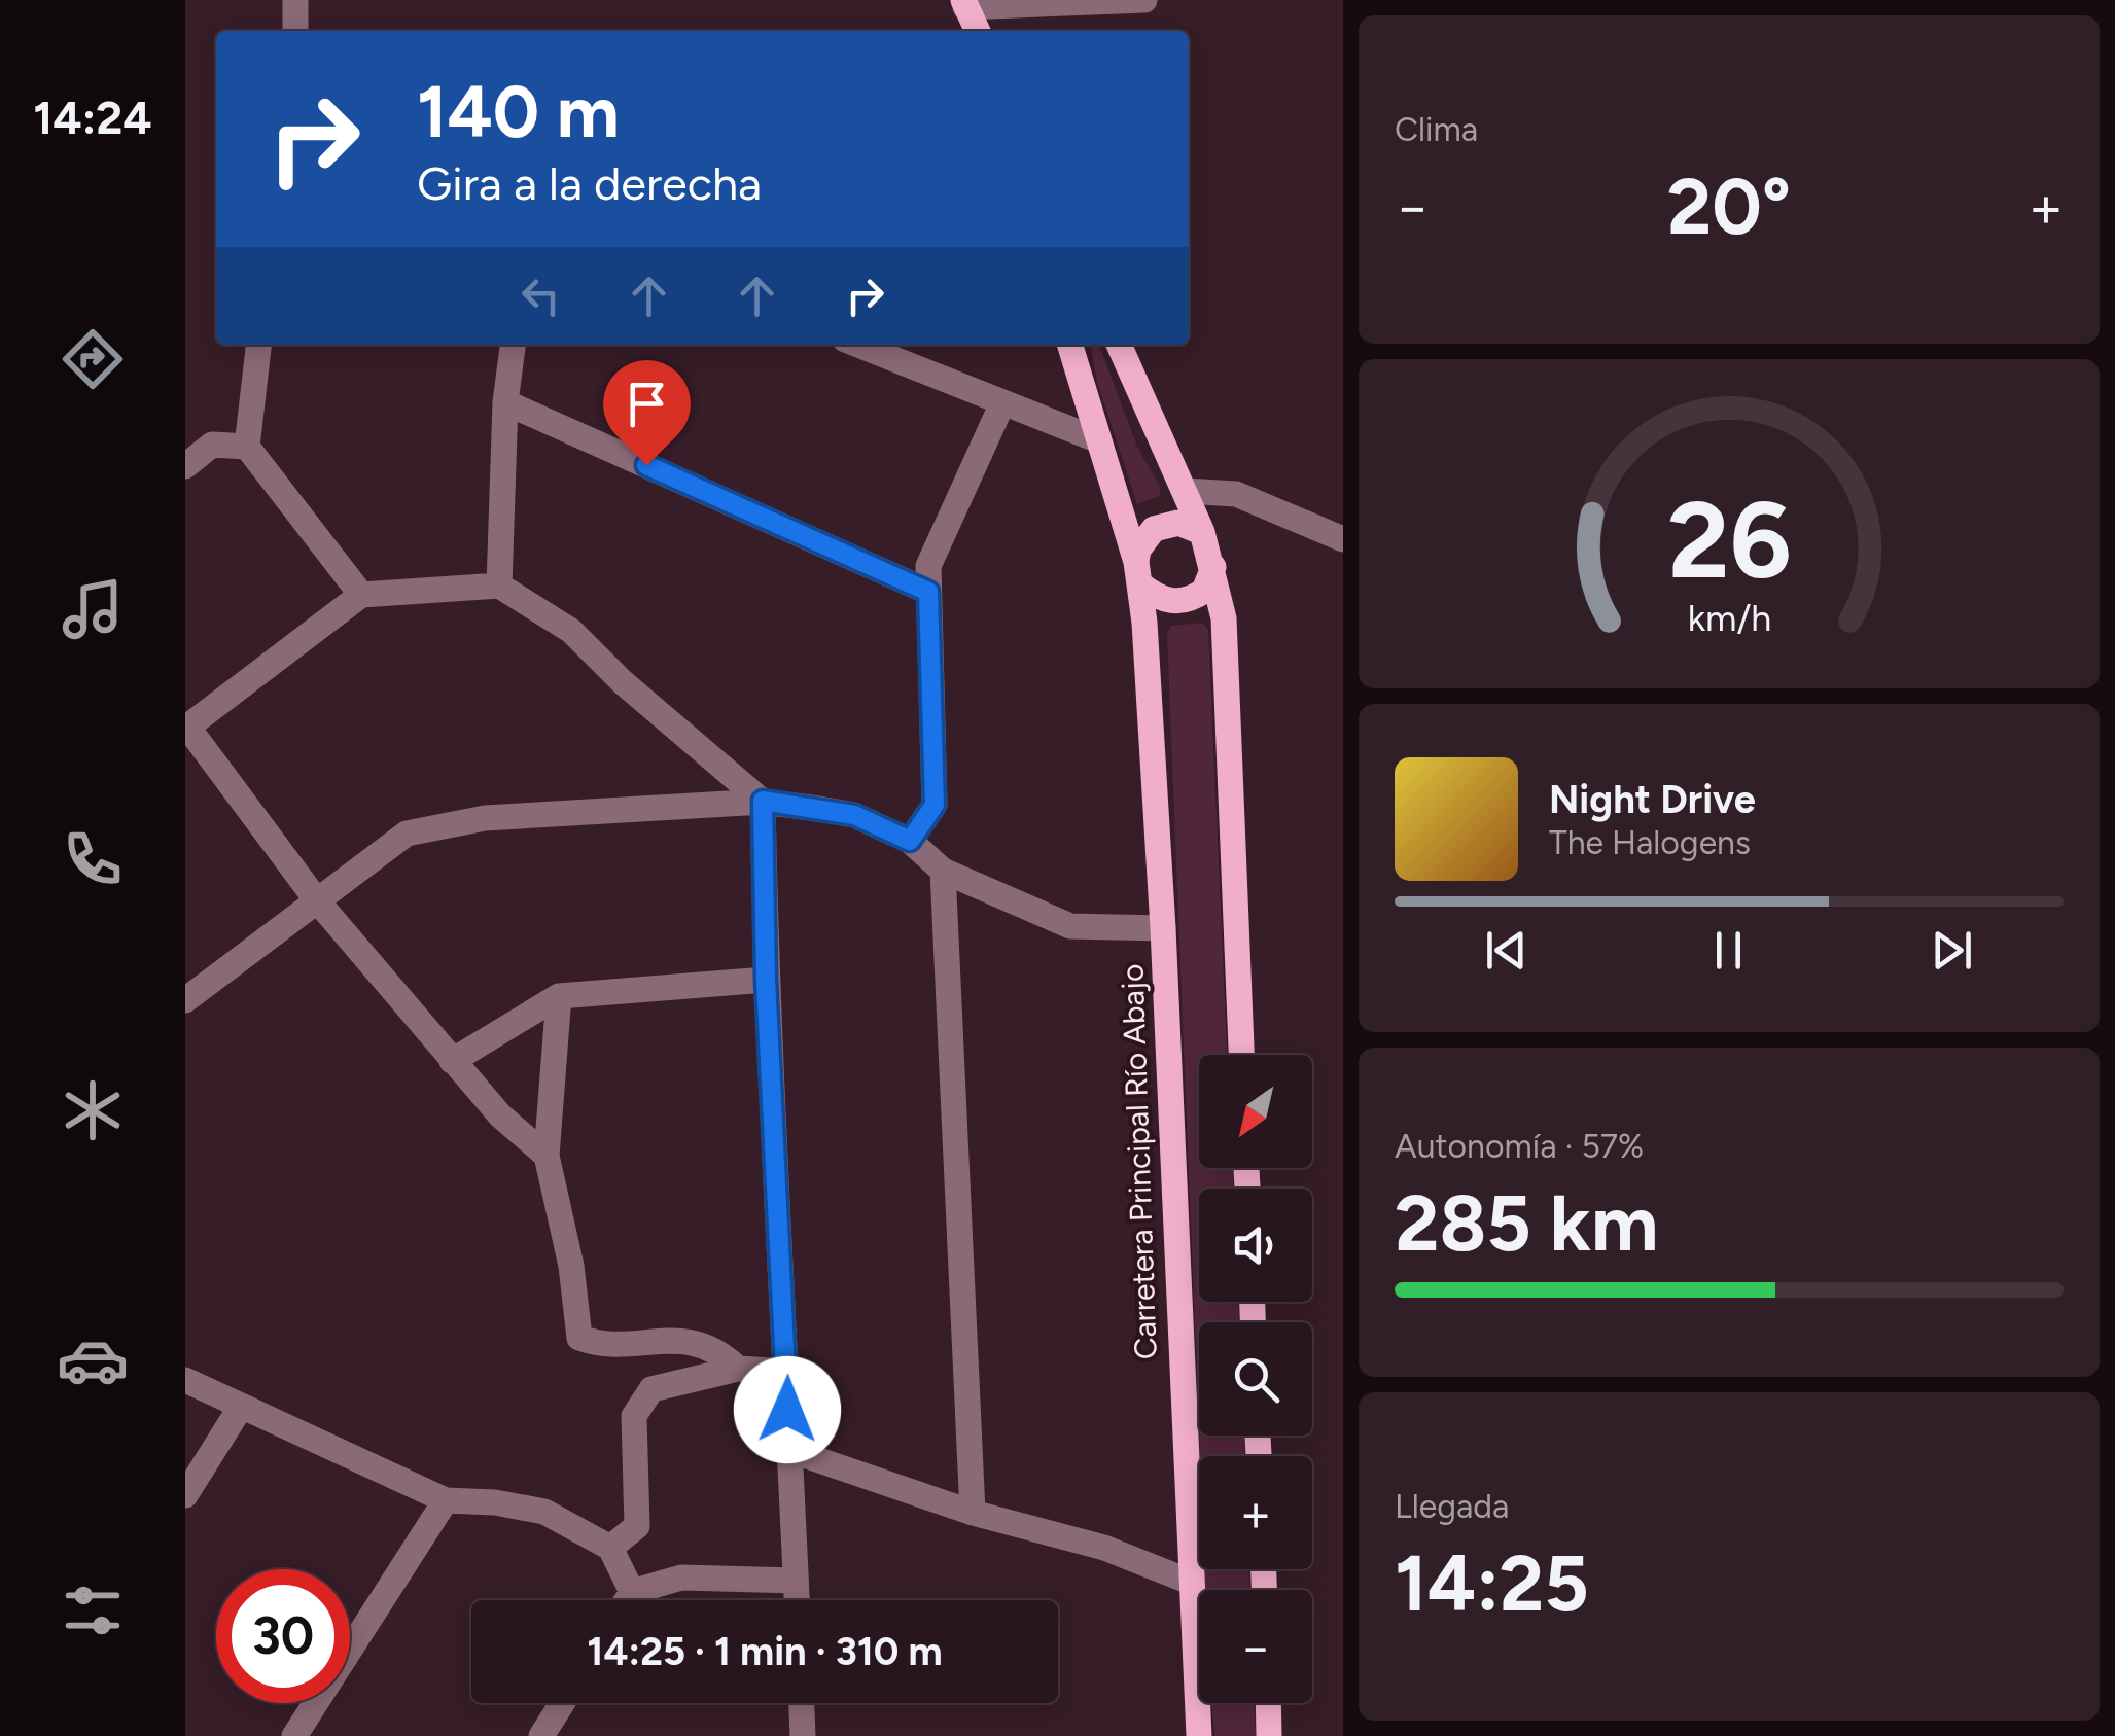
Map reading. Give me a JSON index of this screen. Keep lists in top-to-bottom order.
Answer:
{
  "streets": {
    "main road": ["Carretera Principal Río Abajo"]
  },
  "north": "bottom left",
  "page": {
    "tabs": "14:24",
    "tile": [
      "Clima",
      ["Autonomía · 57%", "285 km"],
      ["Llegada", "14:25"]
    ],
    "turn": ["140 m", "Gira a la derecha"],
    "heat": ["−", "20°", "+"],
    "song": ["Night Drive", "The Halogens"],
    "map_buttons": ["+", "−"],
    "limit": "30",
    "trip": "14:25 · 1 min · 310 m",
    "gauge": ["26", "km/h"]
  }
}
